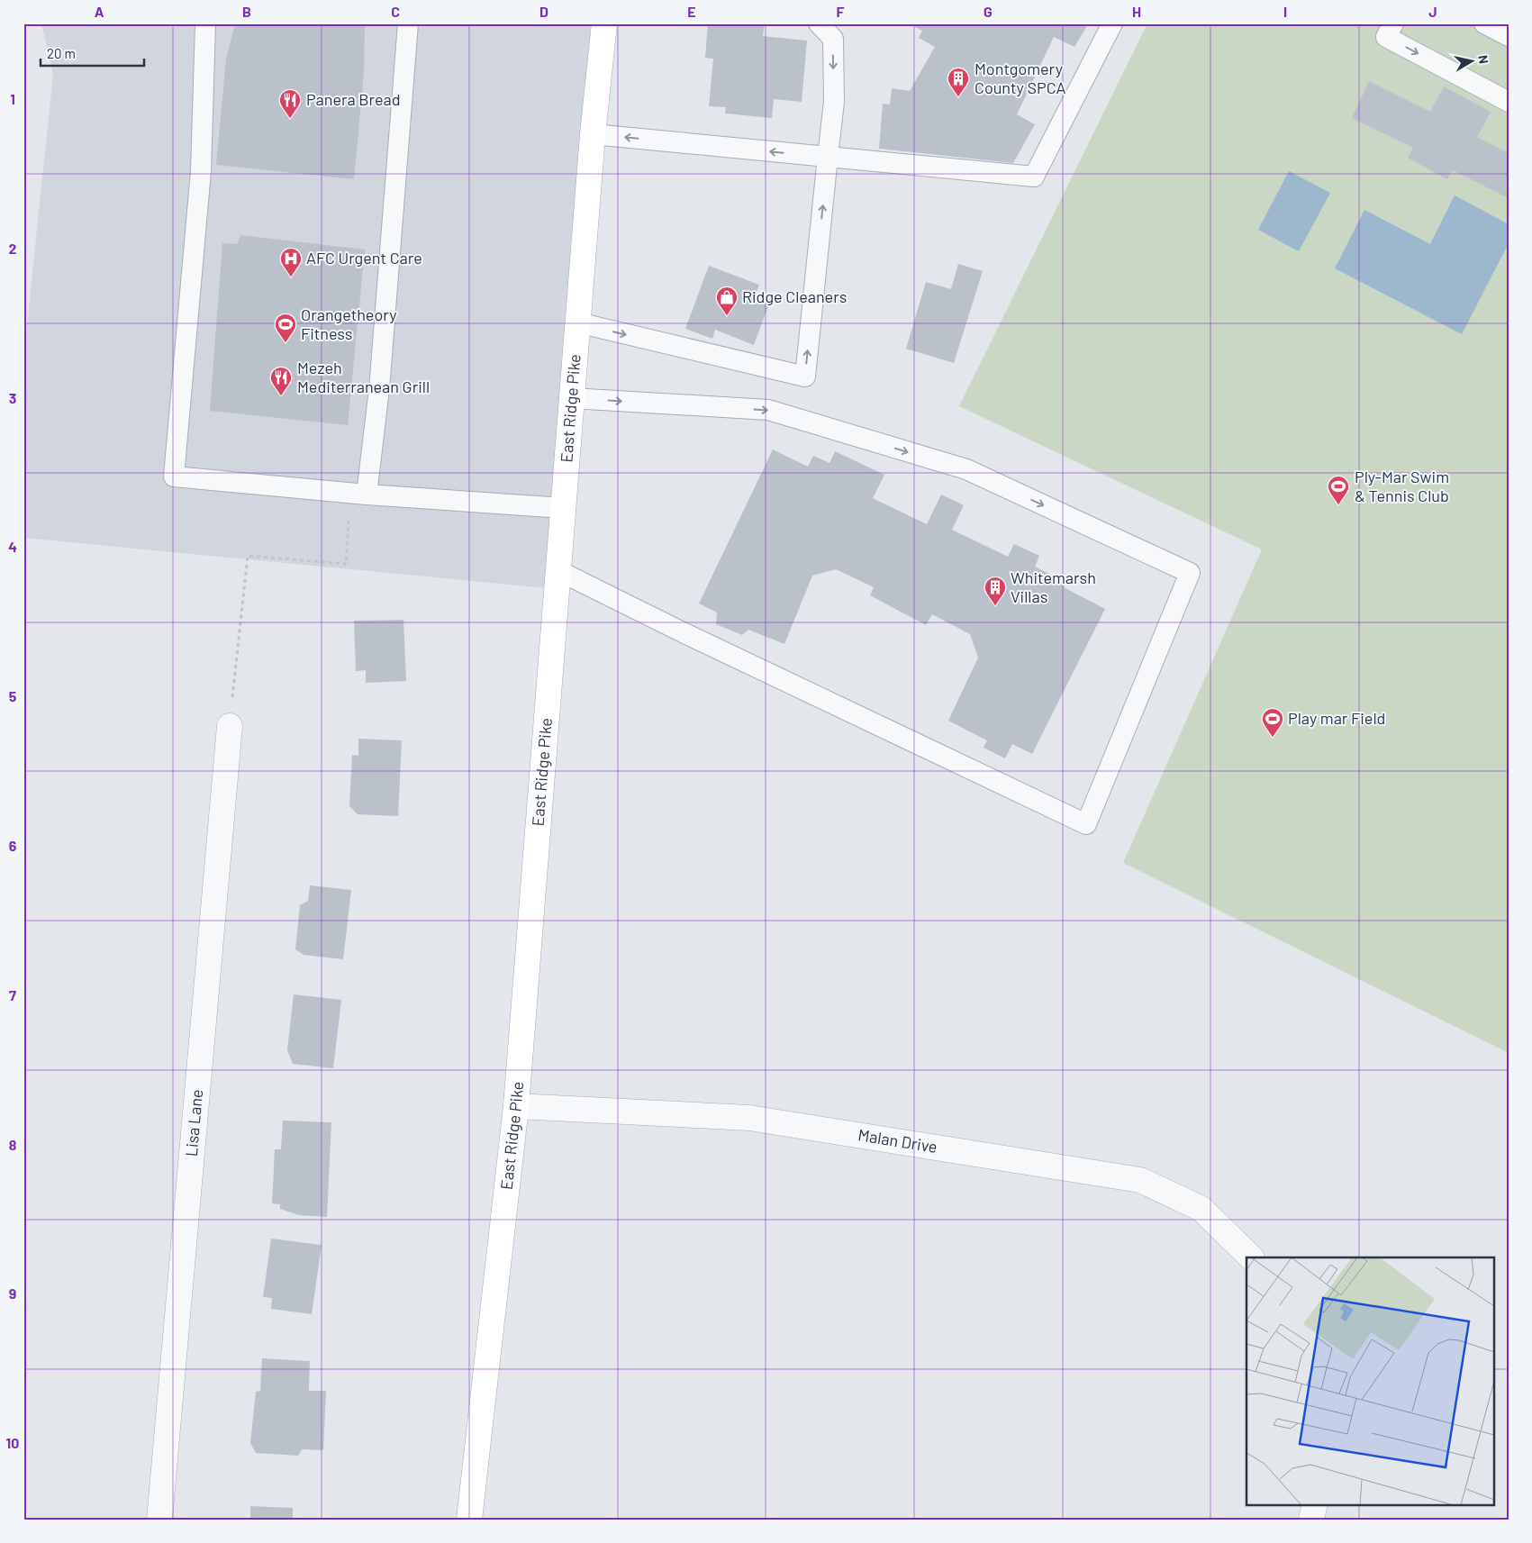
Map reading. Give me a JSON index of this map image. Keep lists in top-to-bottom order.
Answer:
{
  "streets": {
    "main road": ["East Ridge Pike"],
    "street": ["Lisa Lane", "Malan Drive"]
  },
  "crossings": [
    ["East Ridge Pike", "Malan Drive"]
  ],
  "places": {
    "building": ["Montgomery County SPCA", "Whitemarsh Villas"],
    "restaurant": ["Panera Bread", "Mezeh Mediterranean Grill"],
    "hospital": ["AFC Urgent Care"],
    "shop": ["Ridge Cleaners"],
    "sports": ["Orangetheory Fitness", "Ply-Mar Swim & Tennis Club", "Play mar Field"]
  },
  "scale_bar": "20 m",
  "north": "right",
  "grid": {
    "columns": [
      "A",
      "B",
      "C",
      "D",
      "E",
      "F",
      "G",
      "H",
      "I",
      "J"
    ],
    "rows": [
      "1",
      "2",
      "3",
      "4",
      "5",
      "6",
      "7",
      "8",
      "9",
      "10"
    ]
  }
}
